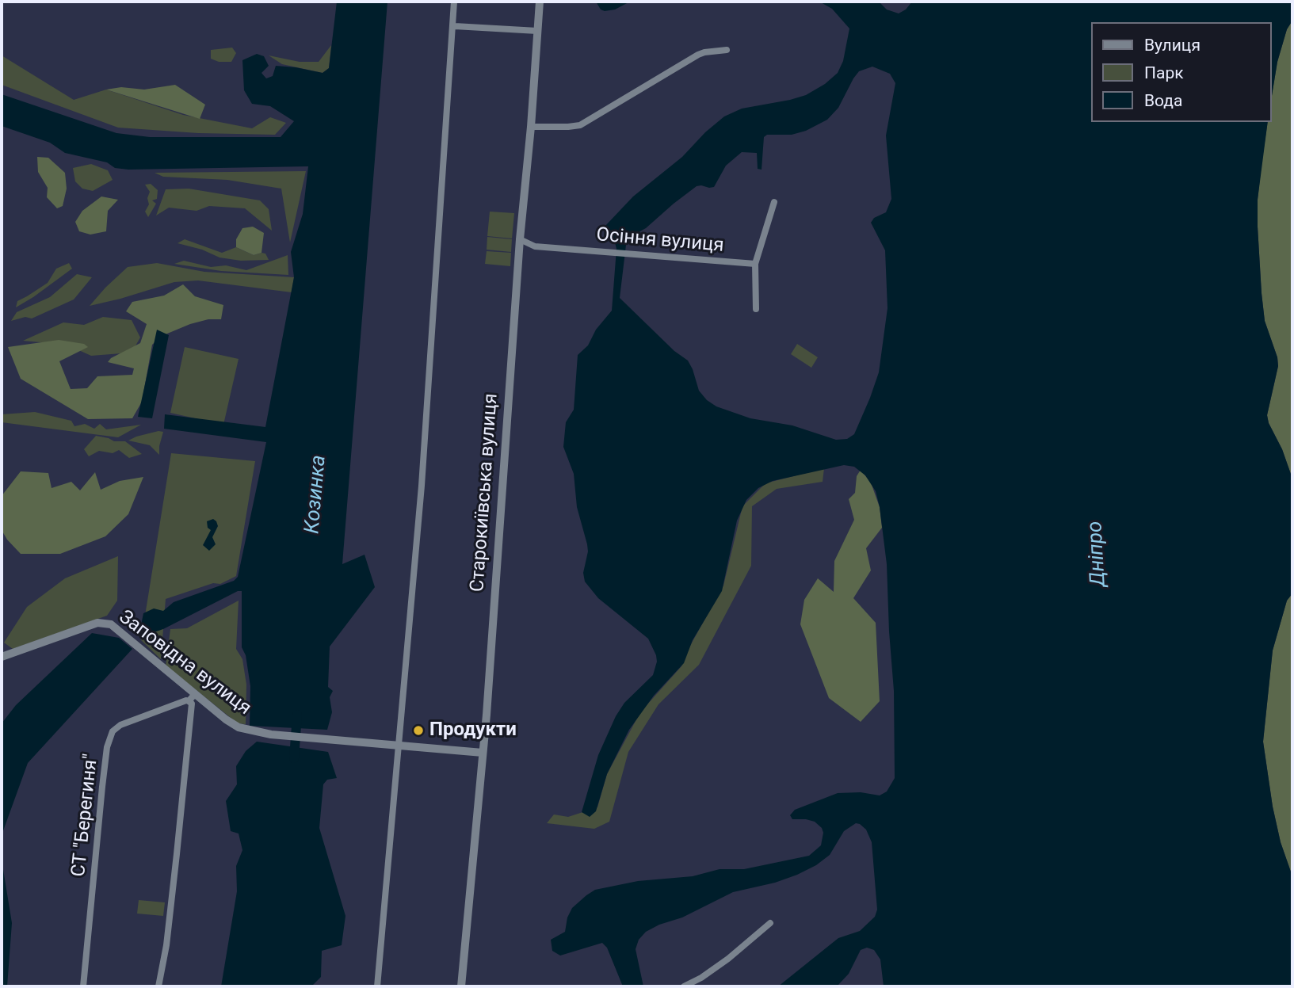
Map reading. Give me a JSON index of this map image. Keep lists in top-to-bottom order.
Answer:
{
  "streets": {
    "street": [
      "Осіння вулиця",
      "Старокиївська вулиця",
      "Заповідна вулиця",
      "СТ \"Берегиня\""
    ]
  },
  "crossings": [
    ["Осіння вулиця", "Старокиївська вулиця"],
    ["Старокиївська вулиця", "Заповідна вулиця"]
  ],
  "water": ["Козинка", "Дніпро"],
  "places": ["Продукти"],
  "legend": ["Вулиця", "Парк", "Вода"]
}
